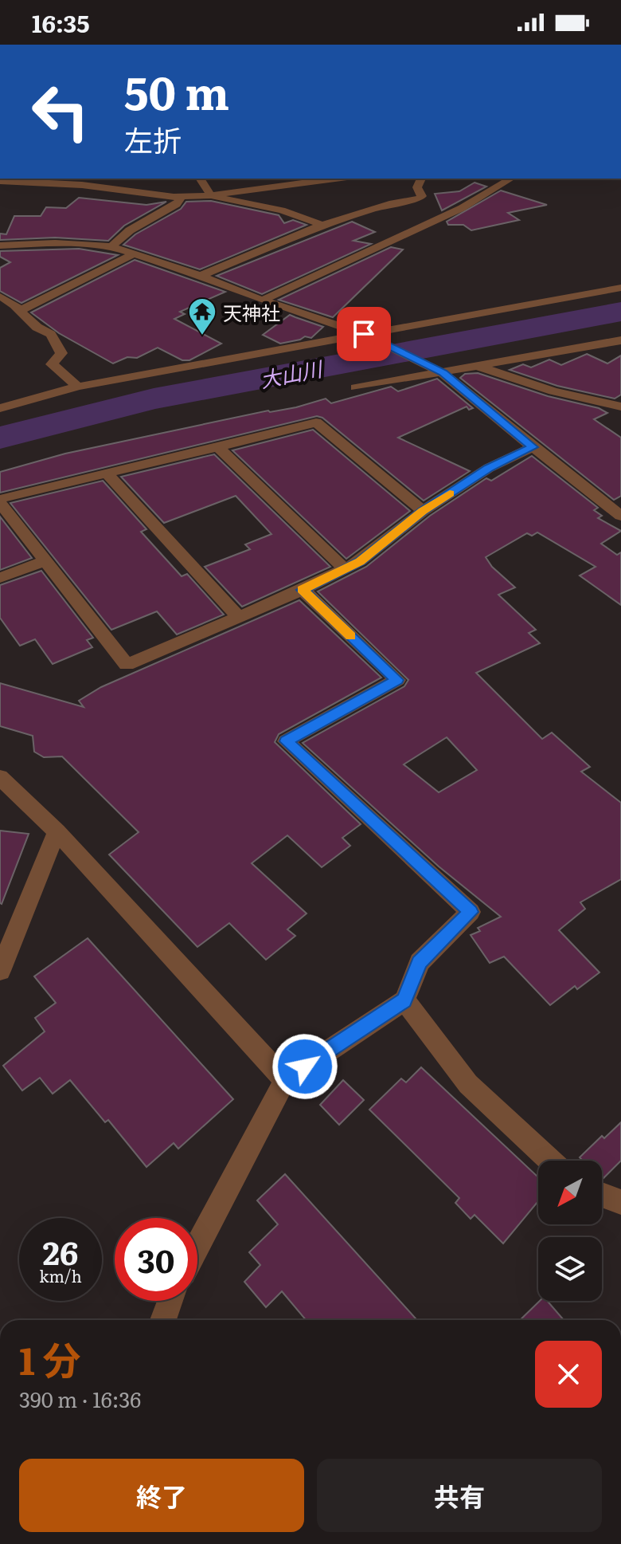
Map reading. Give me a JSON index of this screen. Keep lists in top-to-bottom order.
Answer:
{
  "water": ["大山川"],
  "places": {
    "temple": ["天神社"]
  },
  "north": "bottom left",
  "page": {
    "status": "16:35",
    "turn": ["50 m", "左折"],
    "speed": "26 km/h",
    "limit": "30",
    "heading": ["1 分", "390 m · 16:36"],
    "buttons": ["終了", "共有"]
  }
}
